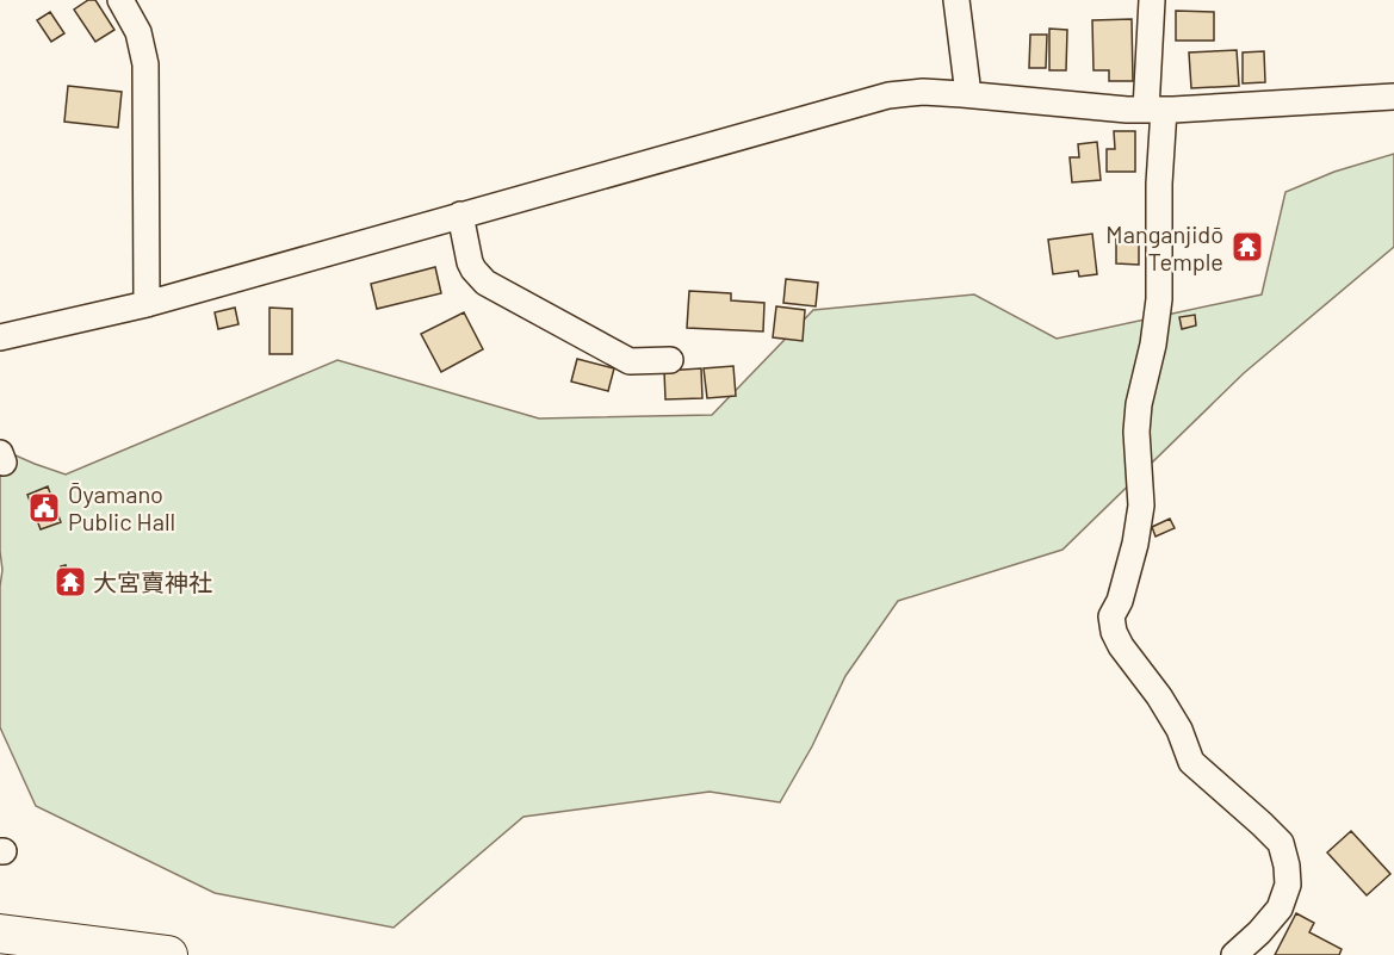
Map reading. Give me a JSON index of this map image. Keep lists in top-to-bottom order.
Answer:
{
  "places": {
    "temple": ["Manganjidō Temple", "大宮賣神社"],
    "public building": ["Ōyamano Public Hall"]
  }
}
